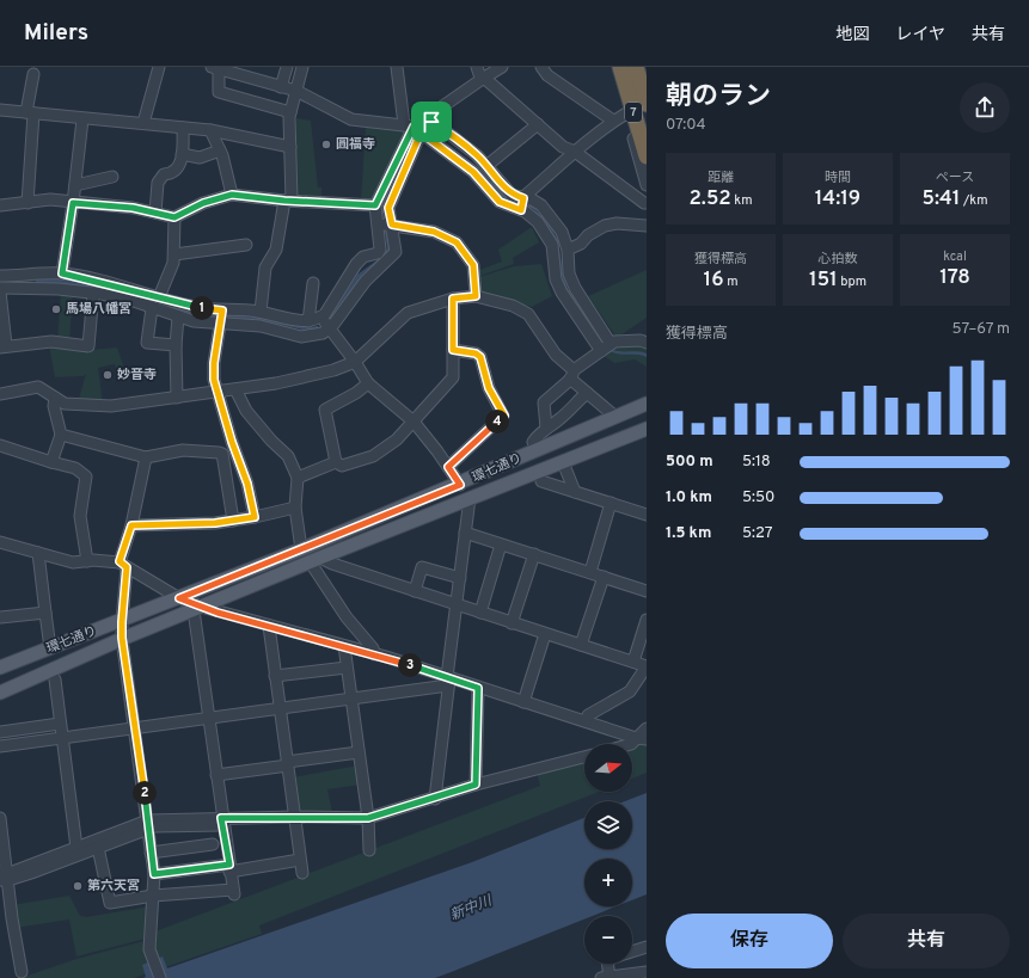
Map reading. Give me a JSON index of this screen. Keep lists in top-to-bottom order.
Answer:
{
  "streets": {
    "highway": ["7"],
    "main road": ["環七通り"]
  },
  "water": ["新中川"],
  "places": [
    "圓福寺",
    "馬場八幡宮",
    "妙音寺",
    "第六天宮"
  ],
  "north": "right",
  "page": {
    "header": "Milers",
    "nav": ["地図", "レイヤ", "共有"],
    "heading": ["朝のラン", "07:04"],
    "stats": [
      ["距離", "2.52 km"],
      ["時間", "14:19"],
      ["ペース", "5:41 /km"],
      ["獲得標高", "16 m"],
      ["心拍数", "151 bpm"],
      ["kcal", "178"]
    ],
    "pins": [
      "1",
      "4",
      "3",
      "2"
    ],
    "chart": ["獲得標高", "57–67 m"],
    "list": [
      {
        "name": "500 m",
        "note": "5:18"
      },
      {
        "name": "1.0 km",
        "note": "5:50"
      },
      {
        "name": "1.5 km",
        "note": "5:27"
      }
    ],
    "map_buttons": ["+", "−"],
    "buttons": ["保存", "共有"]
  }
}
